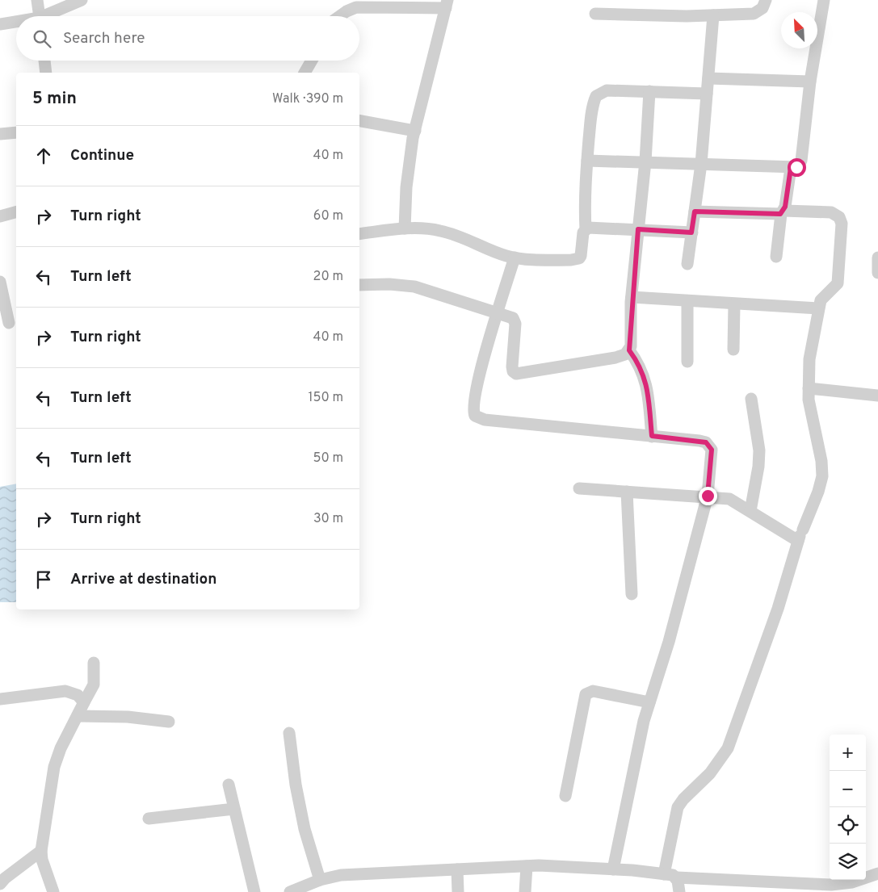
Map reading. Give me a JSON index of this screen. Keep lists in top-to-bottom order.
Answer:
{
  "north": "top left",
  "page": {
    "search": "Search here",
    "heading": ["5 min", "Walk · 390 m"],
    "list": [
      ["Continue", "40 m"],
      ["Turn right", "60 m"],
      ["Turn left", "20 m"],
      ["Turn right", "40 m"],
      ["Turn left", "150 m"],
      ["Turn left", "50 m"],
      ["Turn right", "30 m"],
      "Arrive at destination"
    ],
    "map_buttons": ["+", "−"]
  }
}
